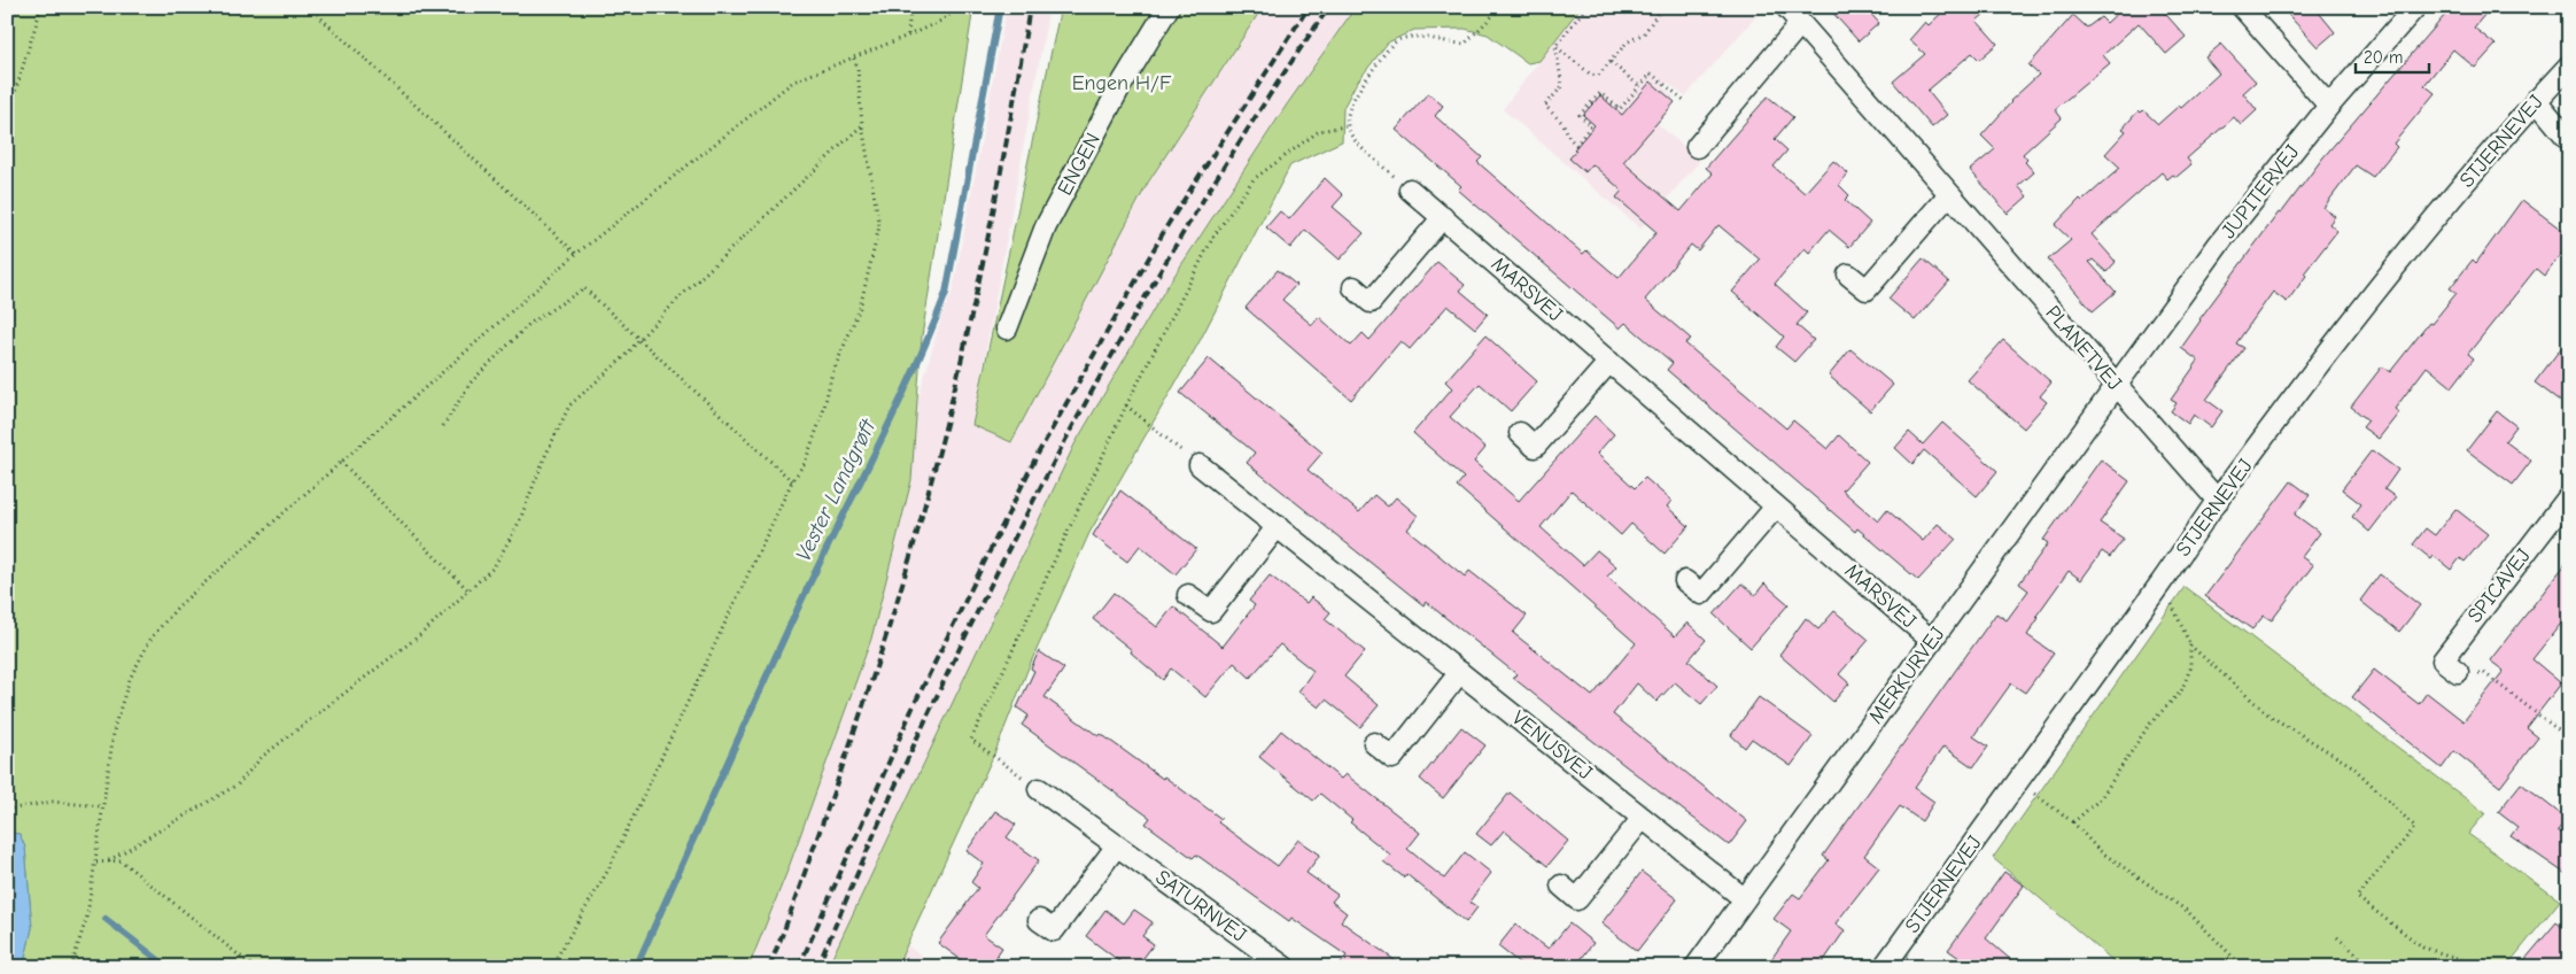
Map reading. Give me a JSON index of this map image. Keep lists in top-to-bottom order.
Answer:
{
  "streets": {
    "street": [
      "STJERNEVEJ",
      "ENGEN",
      "JUPITERVEJ",
      "MARSVEJ",
      "PLANETVEJ",
      "SPICAVEJ",
      "MERKURVEJ",
      "VENUSVEJ",
      "SATURNVEJ"
    ]
  },
  "crossings": [
    ["STJERNEVEJ", "PLANETVEJ"],
    ["JUPITERVEJ", "PLANETVEJ"],
    ["JUPITERVEJ", "MERKURVEJ"],
    ["MARSVEJ", "MERKURVEJ"],
    ["PLANETVEJ", "MERKURVEJ"],
    ["MERKURVEJ", "VENUSVEJ"]
  ],
  "water": ["Vester Landgrøft"],
  "parks": ["Engen H/F"],
  "scale_bar": "20 m"
}
